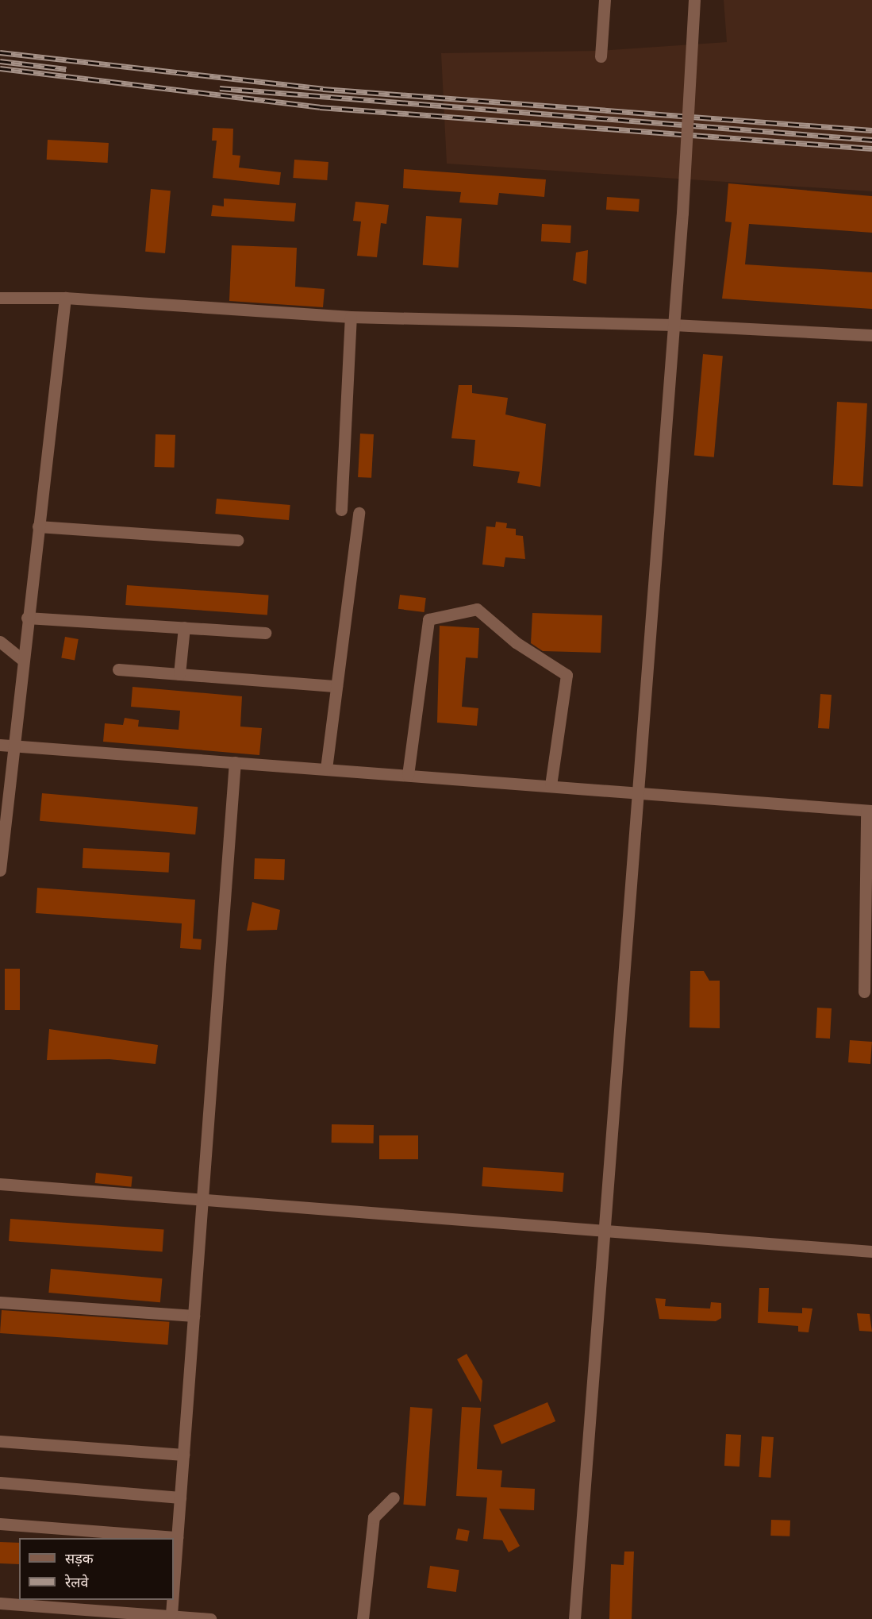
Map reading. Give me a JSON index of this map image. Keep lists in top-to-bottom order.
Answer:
{
  "legend": ["सड़क", "रेलवे"]
}
